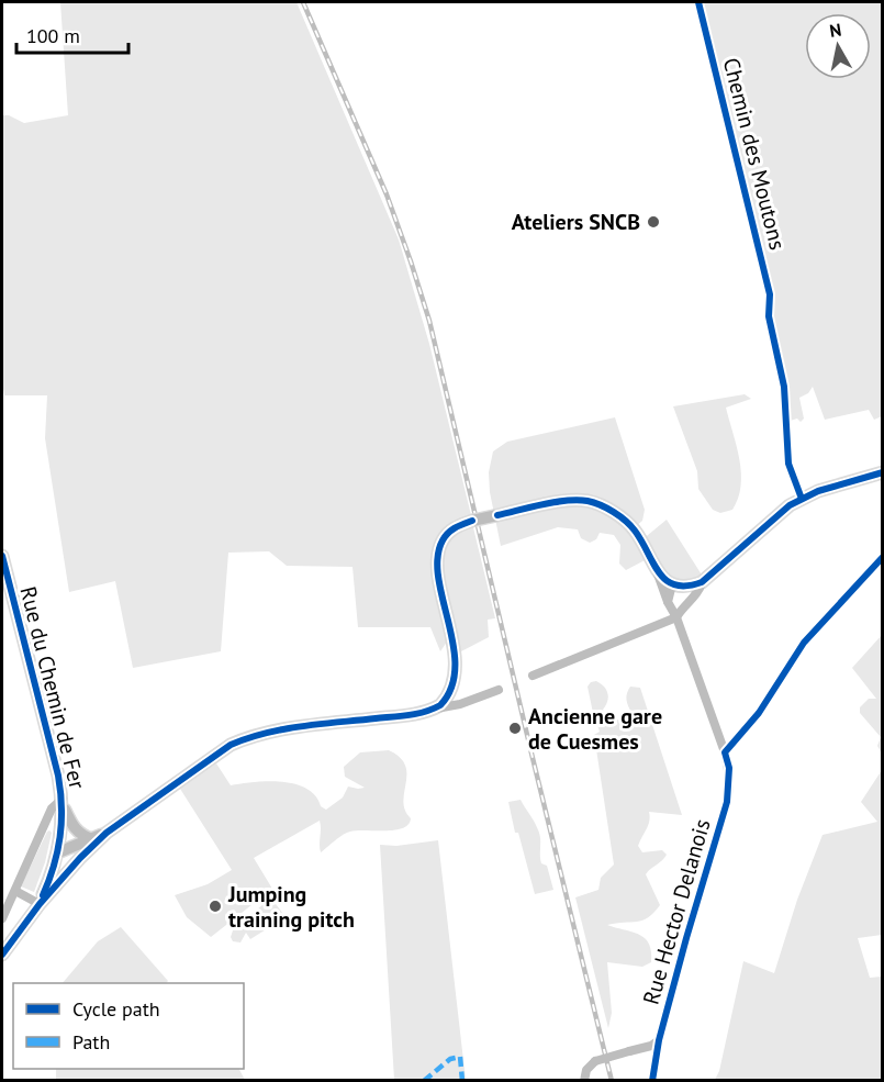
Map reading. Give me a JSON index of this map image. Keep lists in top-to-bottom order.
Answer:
{
  "streets": {
    "main road": ["Rue du Chemin de Fer"],
    "street": ["Rue Hector Delanois"],
    "cycle path": ["Chemin des Moutons"]
  },
  "places": ["Ateliers SNCB", "Ancienne gare de Cuesmes", "Jumping training pitch"],
  "legend": ["Cycle path", "Path"],
  "scale_bar": "100 m",
  "north": "top"
}
